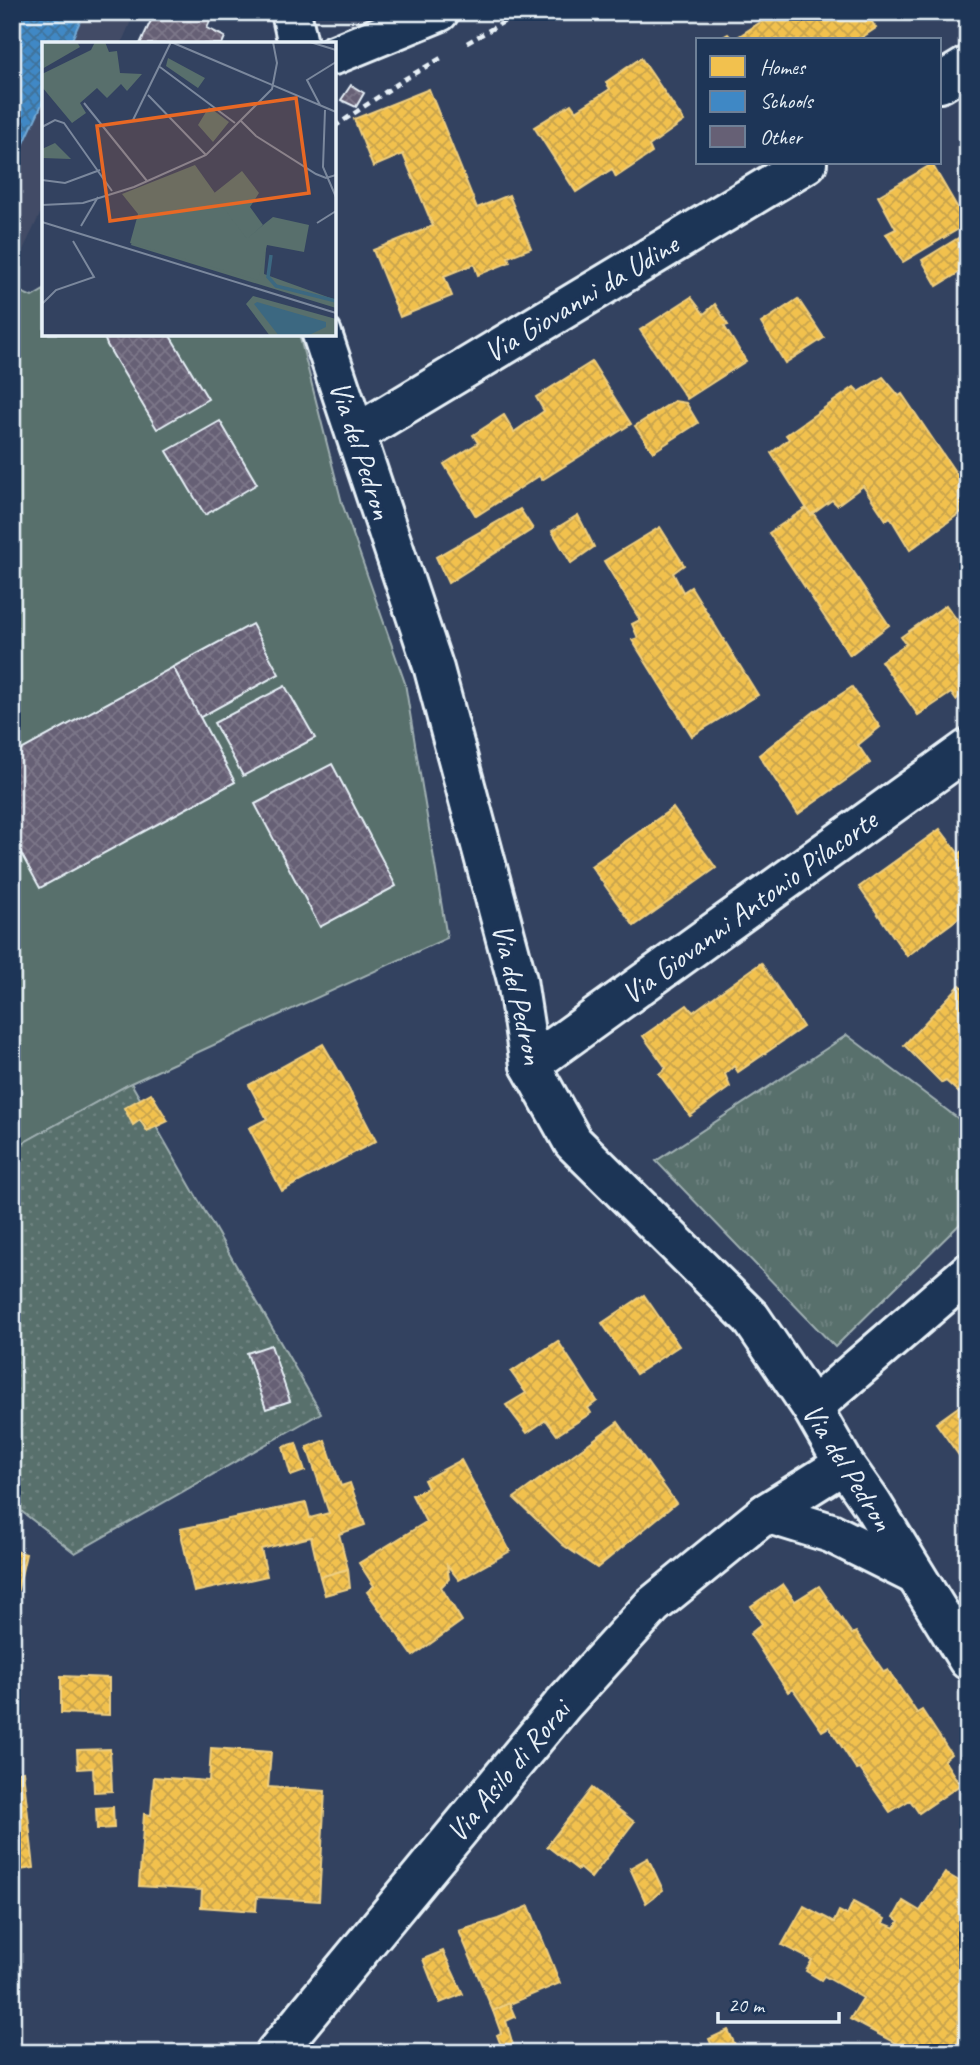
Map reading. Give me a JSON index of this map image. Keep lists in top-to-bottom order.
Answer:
{
  "streets": {
    "street": [
      "Via Giovanni da Udine",
      "Via del Pedron",
      "Via Giovanni Antonio Pilacorte",
      "Via Asilo di Rorai"
    ]
  },
  "crossings": [
    ["Via Giovanni da Udine", "Via del Pedron"],
    ["Via del Pedron", "Via Giovanni Antonio Pilacorte"],
    ["Via del Pedron", "Via Asilo di Rorai"]
  ],
  "legend": ["Homes", "Schools", "Other"],
  "scale_bar": "20 m"
}
